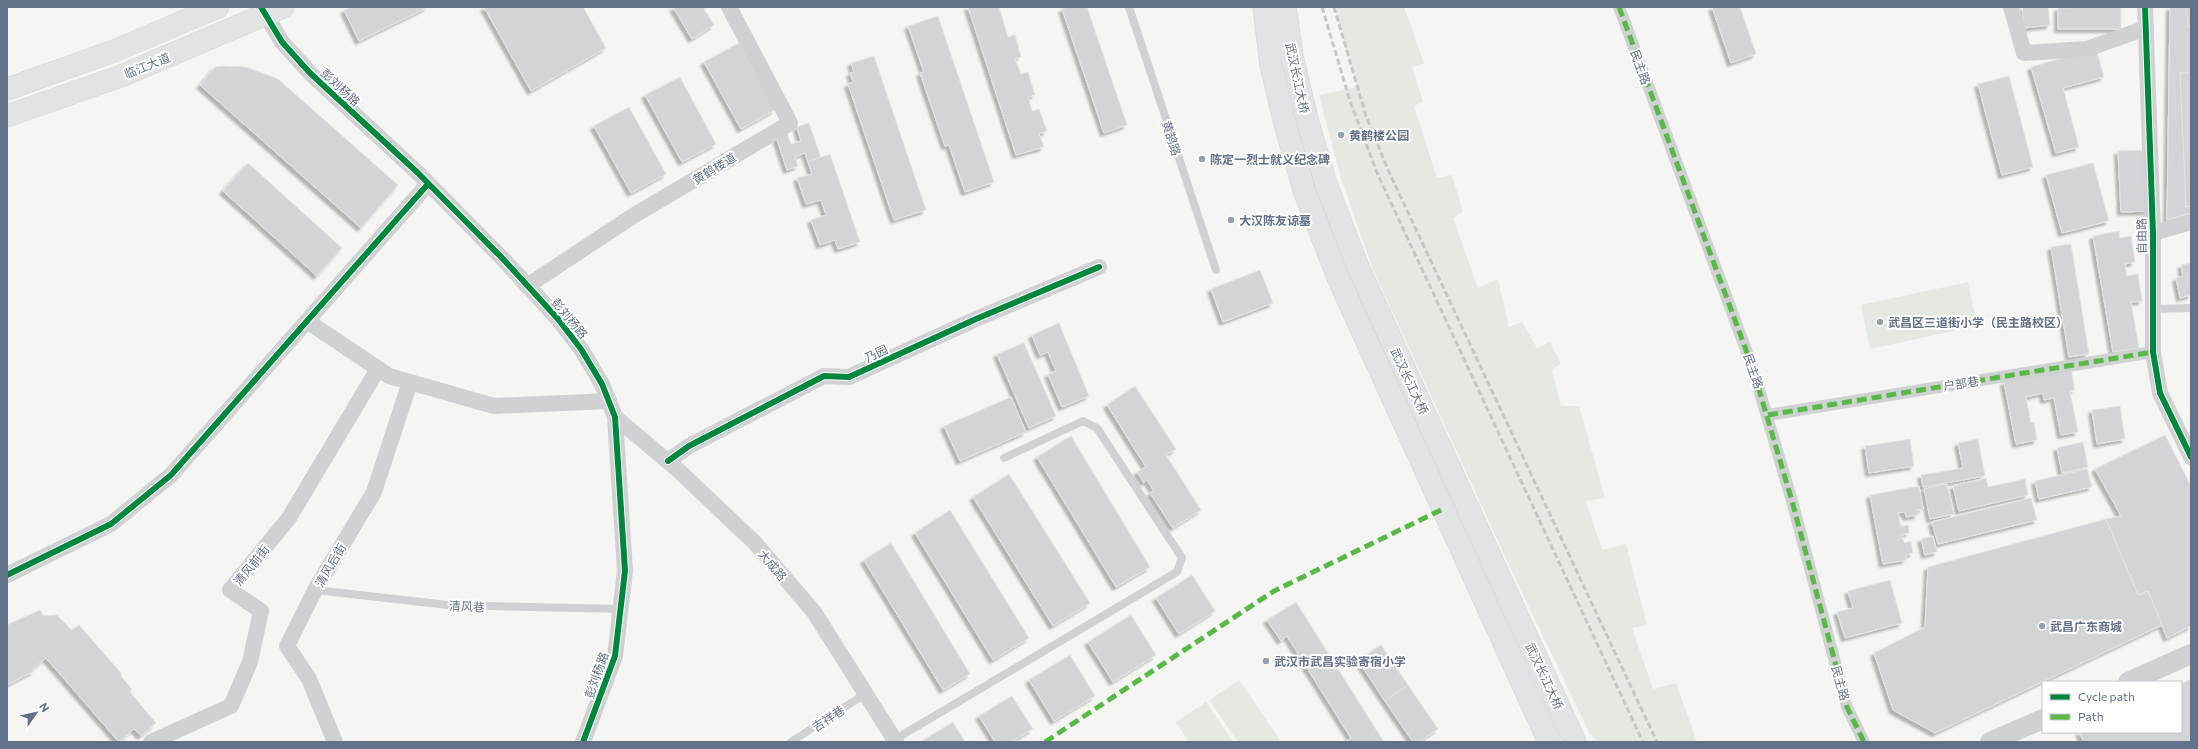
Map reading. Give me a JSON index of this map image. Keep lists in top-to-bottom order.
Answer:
{
  "streets": {
    "main road": ["临江大道", "武汉长江大桥"],
    "street": [
      "民主路",
      "彭刘杨路",
      "黄鹤楼道",
      "自由路",
      "乃园",
      "户部巷",
      "清风前街",
      "清风后街",
      "大成路"
    ],
    "lane": ["黄鹄路", "清风巷", "吉祥巷"]
  },
  "crossings": [
    ["临江大道", "彭刘杨路"],
    ["民主路", "户部巷"],
    ["彭刘杨路", "黄鹤楼道"],
    ["彭刘杨路", "大成路"],
    ["彭刘杨路", "清风巷"],
    ["自由路", "户部巷"],
    ["乃园", "大成路"],
    ["清风后街", "清风巷"],
    ["大成路", "吉祥巷"]
  ],
  "places": [
    "黄鹤楼公园",
    "陈定一烈士就义纪念碑",
    "大汉陈友谅墓",
    "武昌区三道街小学（民主路校区）",
    "武昌广东商城",
    "武汉市武昌实验寄宿小学"
  ],
  "legend": ["Cycle path", "Path"],
  "north": "top right"
}
